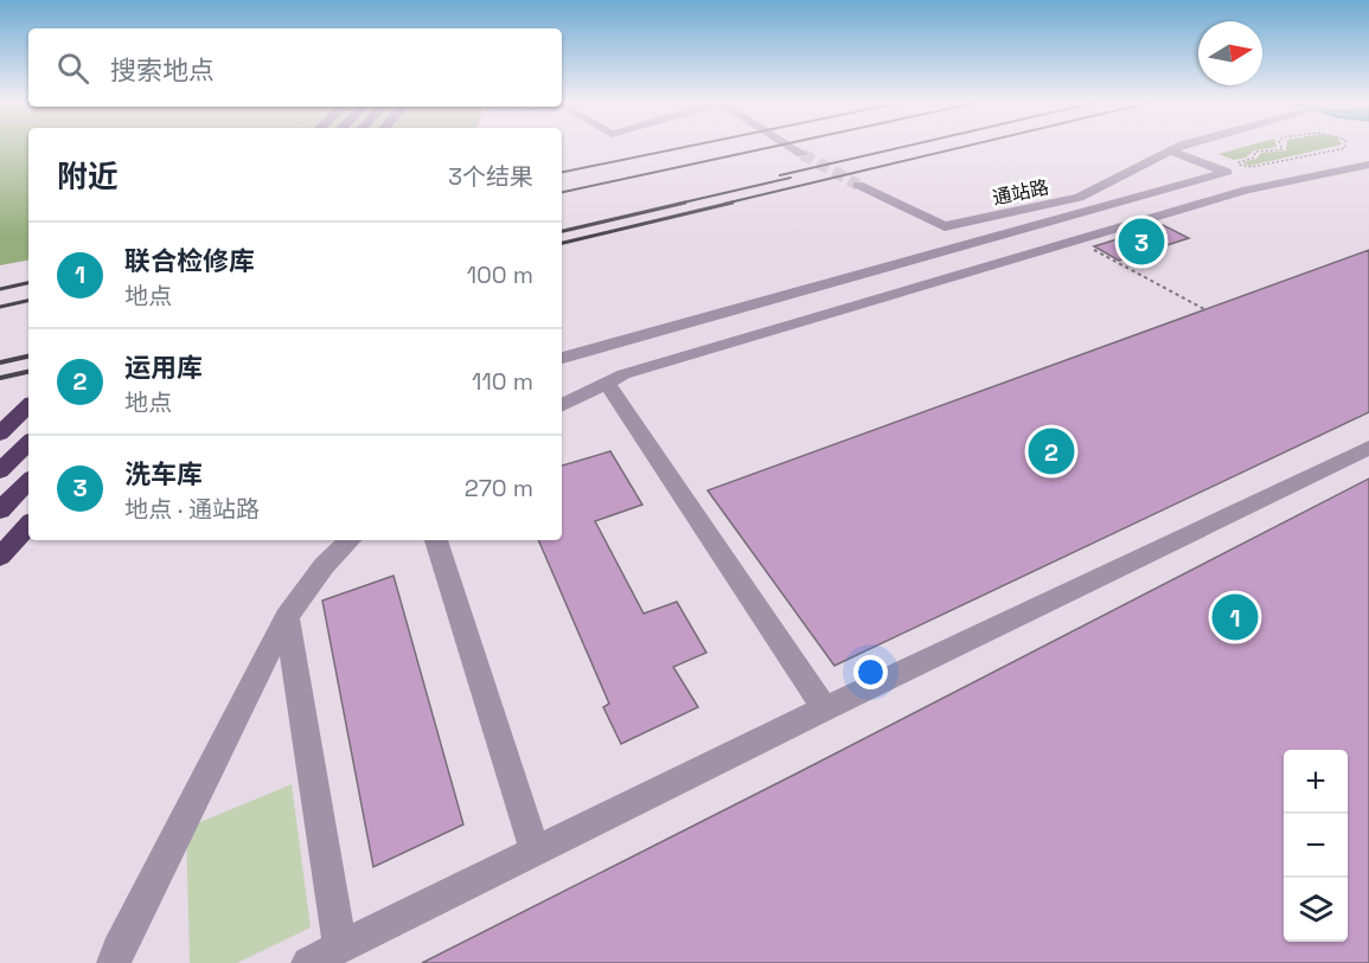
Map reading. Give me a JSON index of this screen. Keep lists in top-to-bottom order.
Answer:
{
  "streets": {
    "street": ["通站路"]
  },
  "north": "right",
  "page": {
    "search": "搜索地点",
    "heading": ["附近", "3个结果"],
    "pins": ["3", "2", "1"],
    "list": [
      {
        "mark": "1",
        "name": "联合检修库",
        "note": "地点",
        "value": "100 m"
      },
      {
        "mark": "2",
        "name": "运用库",
        "note": "地点",
        "value": "110 m"
      },
      {
        "mark": "3",
        "name": "洗车库",
        "note": "地点 · 通站路",
        "value": "270 m"
      }
    ],
    "map_buttons": ["+", "−"]
  }
}
